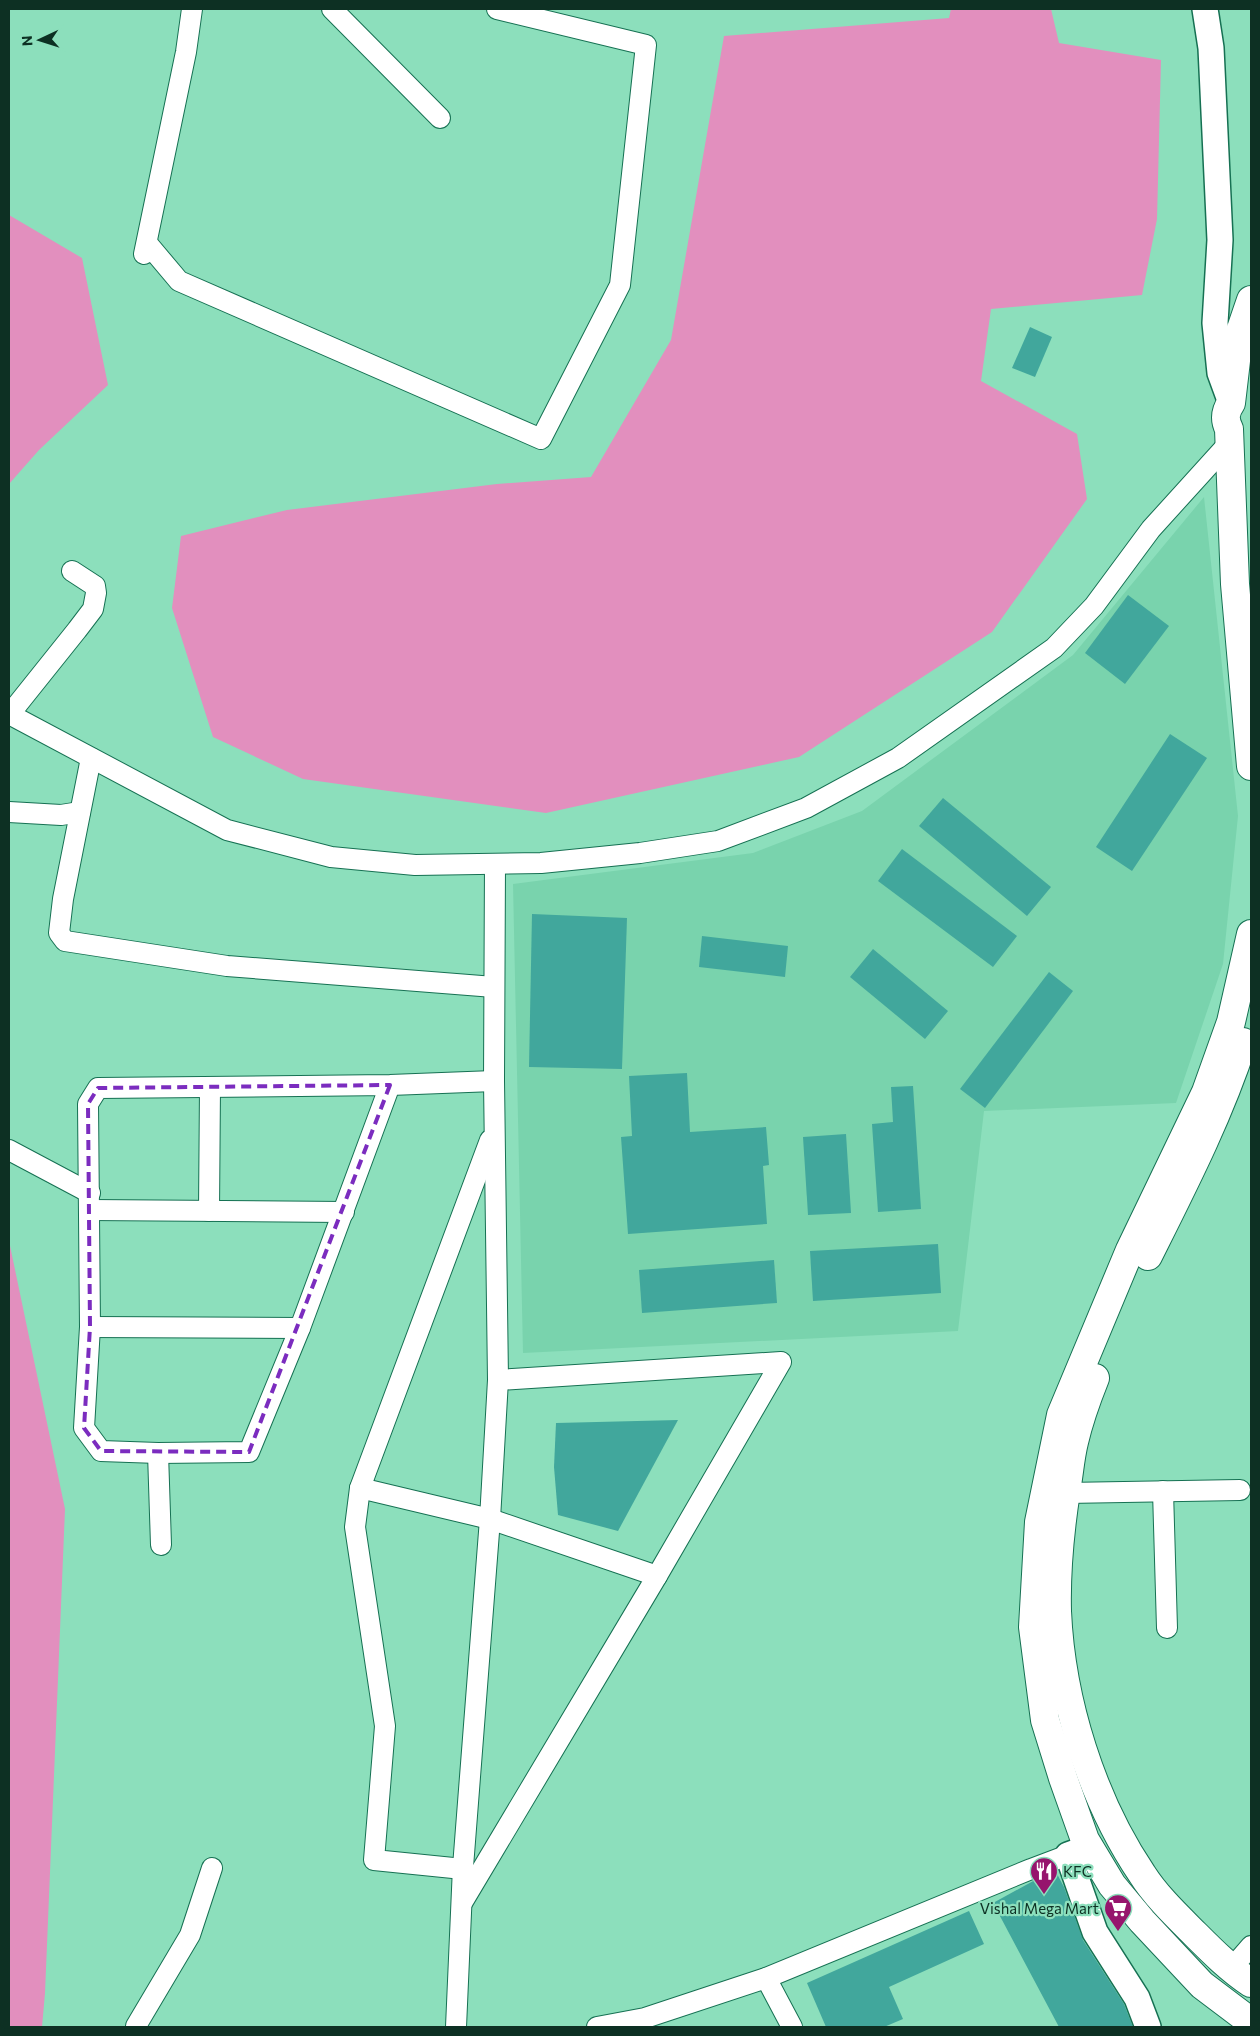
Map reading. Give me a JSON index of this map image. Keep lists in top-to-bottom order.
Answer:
{
  "places": {
    "restaurant": ["KFC"],
    "supermarket": ["Vishal Mega Mart"]
  },
  "north": "left"
}
